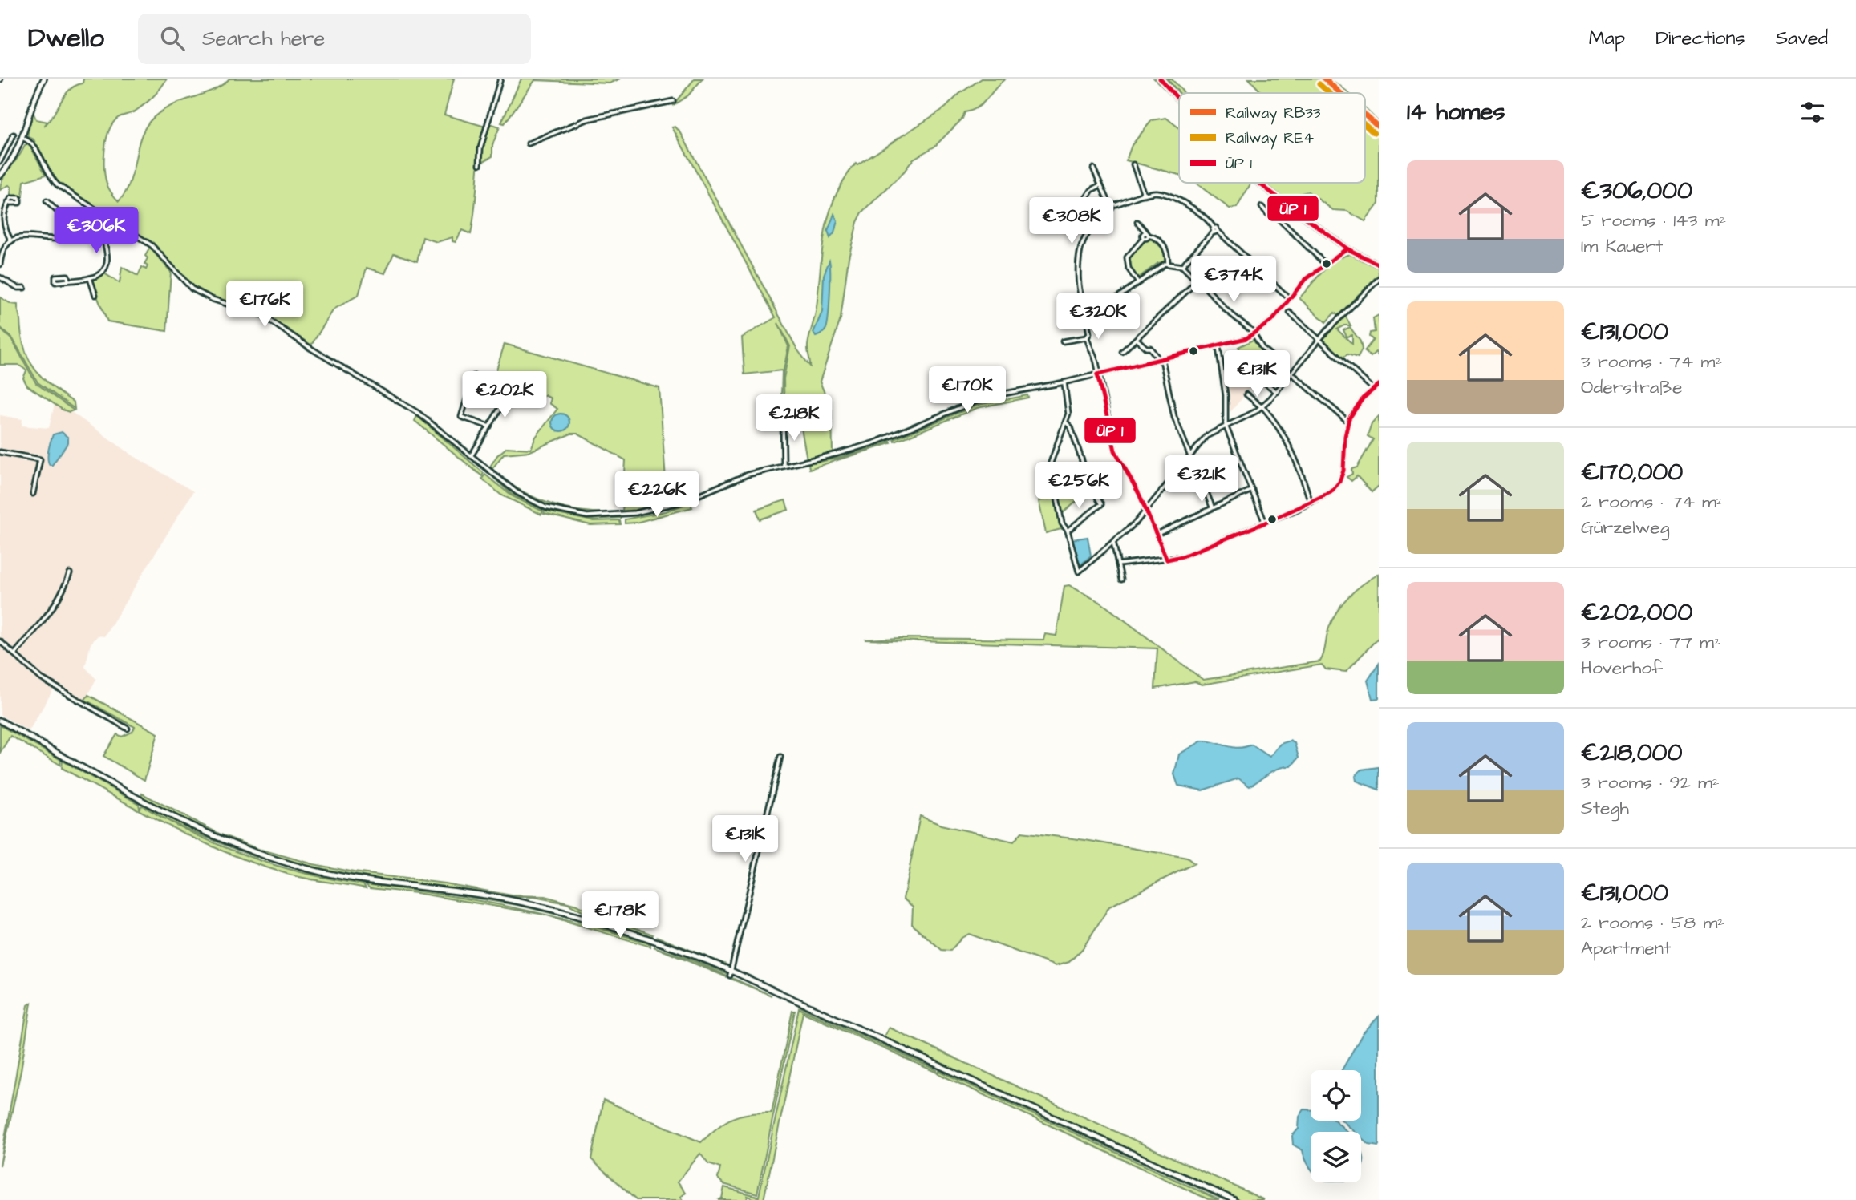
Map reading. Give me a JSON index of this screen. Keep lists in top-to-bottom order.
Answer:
{
  "lines": ["rail line RB33", "rail line RE4"],
  "legend": ["Railway RB33", "Railway RE4", "ÜP 1"],
  "page": {
    "header": "Dwello",
    "search": "Search here",
    "nav": ["Map", "Directions", "Saved"],
    "heading": "14 homes",
    "list": [
      {
        "name": "€306,000",
        "note": "5 rooms · 143 m² · Im Kauert"
      },
      {
        "name": "€131,000",
        "note": "3 rooms · 74 m² · Oderstraße"
      },
      {
        "name": "€170,000",
        "note": "2 rooms · 74 m² · Gürzelweg"
      },
      {
        "name": "€202,000",
        "note": "3 rooms · 77 m² · Hoverhof"
      },
      {
        "name": "€218,000",
        "note": "3 rooms · 92 m² · Stegh"
      },
      {
        "name": "€131,000",
        "note": "2 rooms · 58 m² · Apartment"
      }
    ],
    "price": [
      "€308K",
      "€306K",
      "€374K",
      "€176K",
      "€320K",
      "€131K",
      "€170K",
      "€202K",
      "€218K",
      "€321K",
      "€256K",
      "€226K",
      "€131K",
      "€178K"
    ]
  }
}
